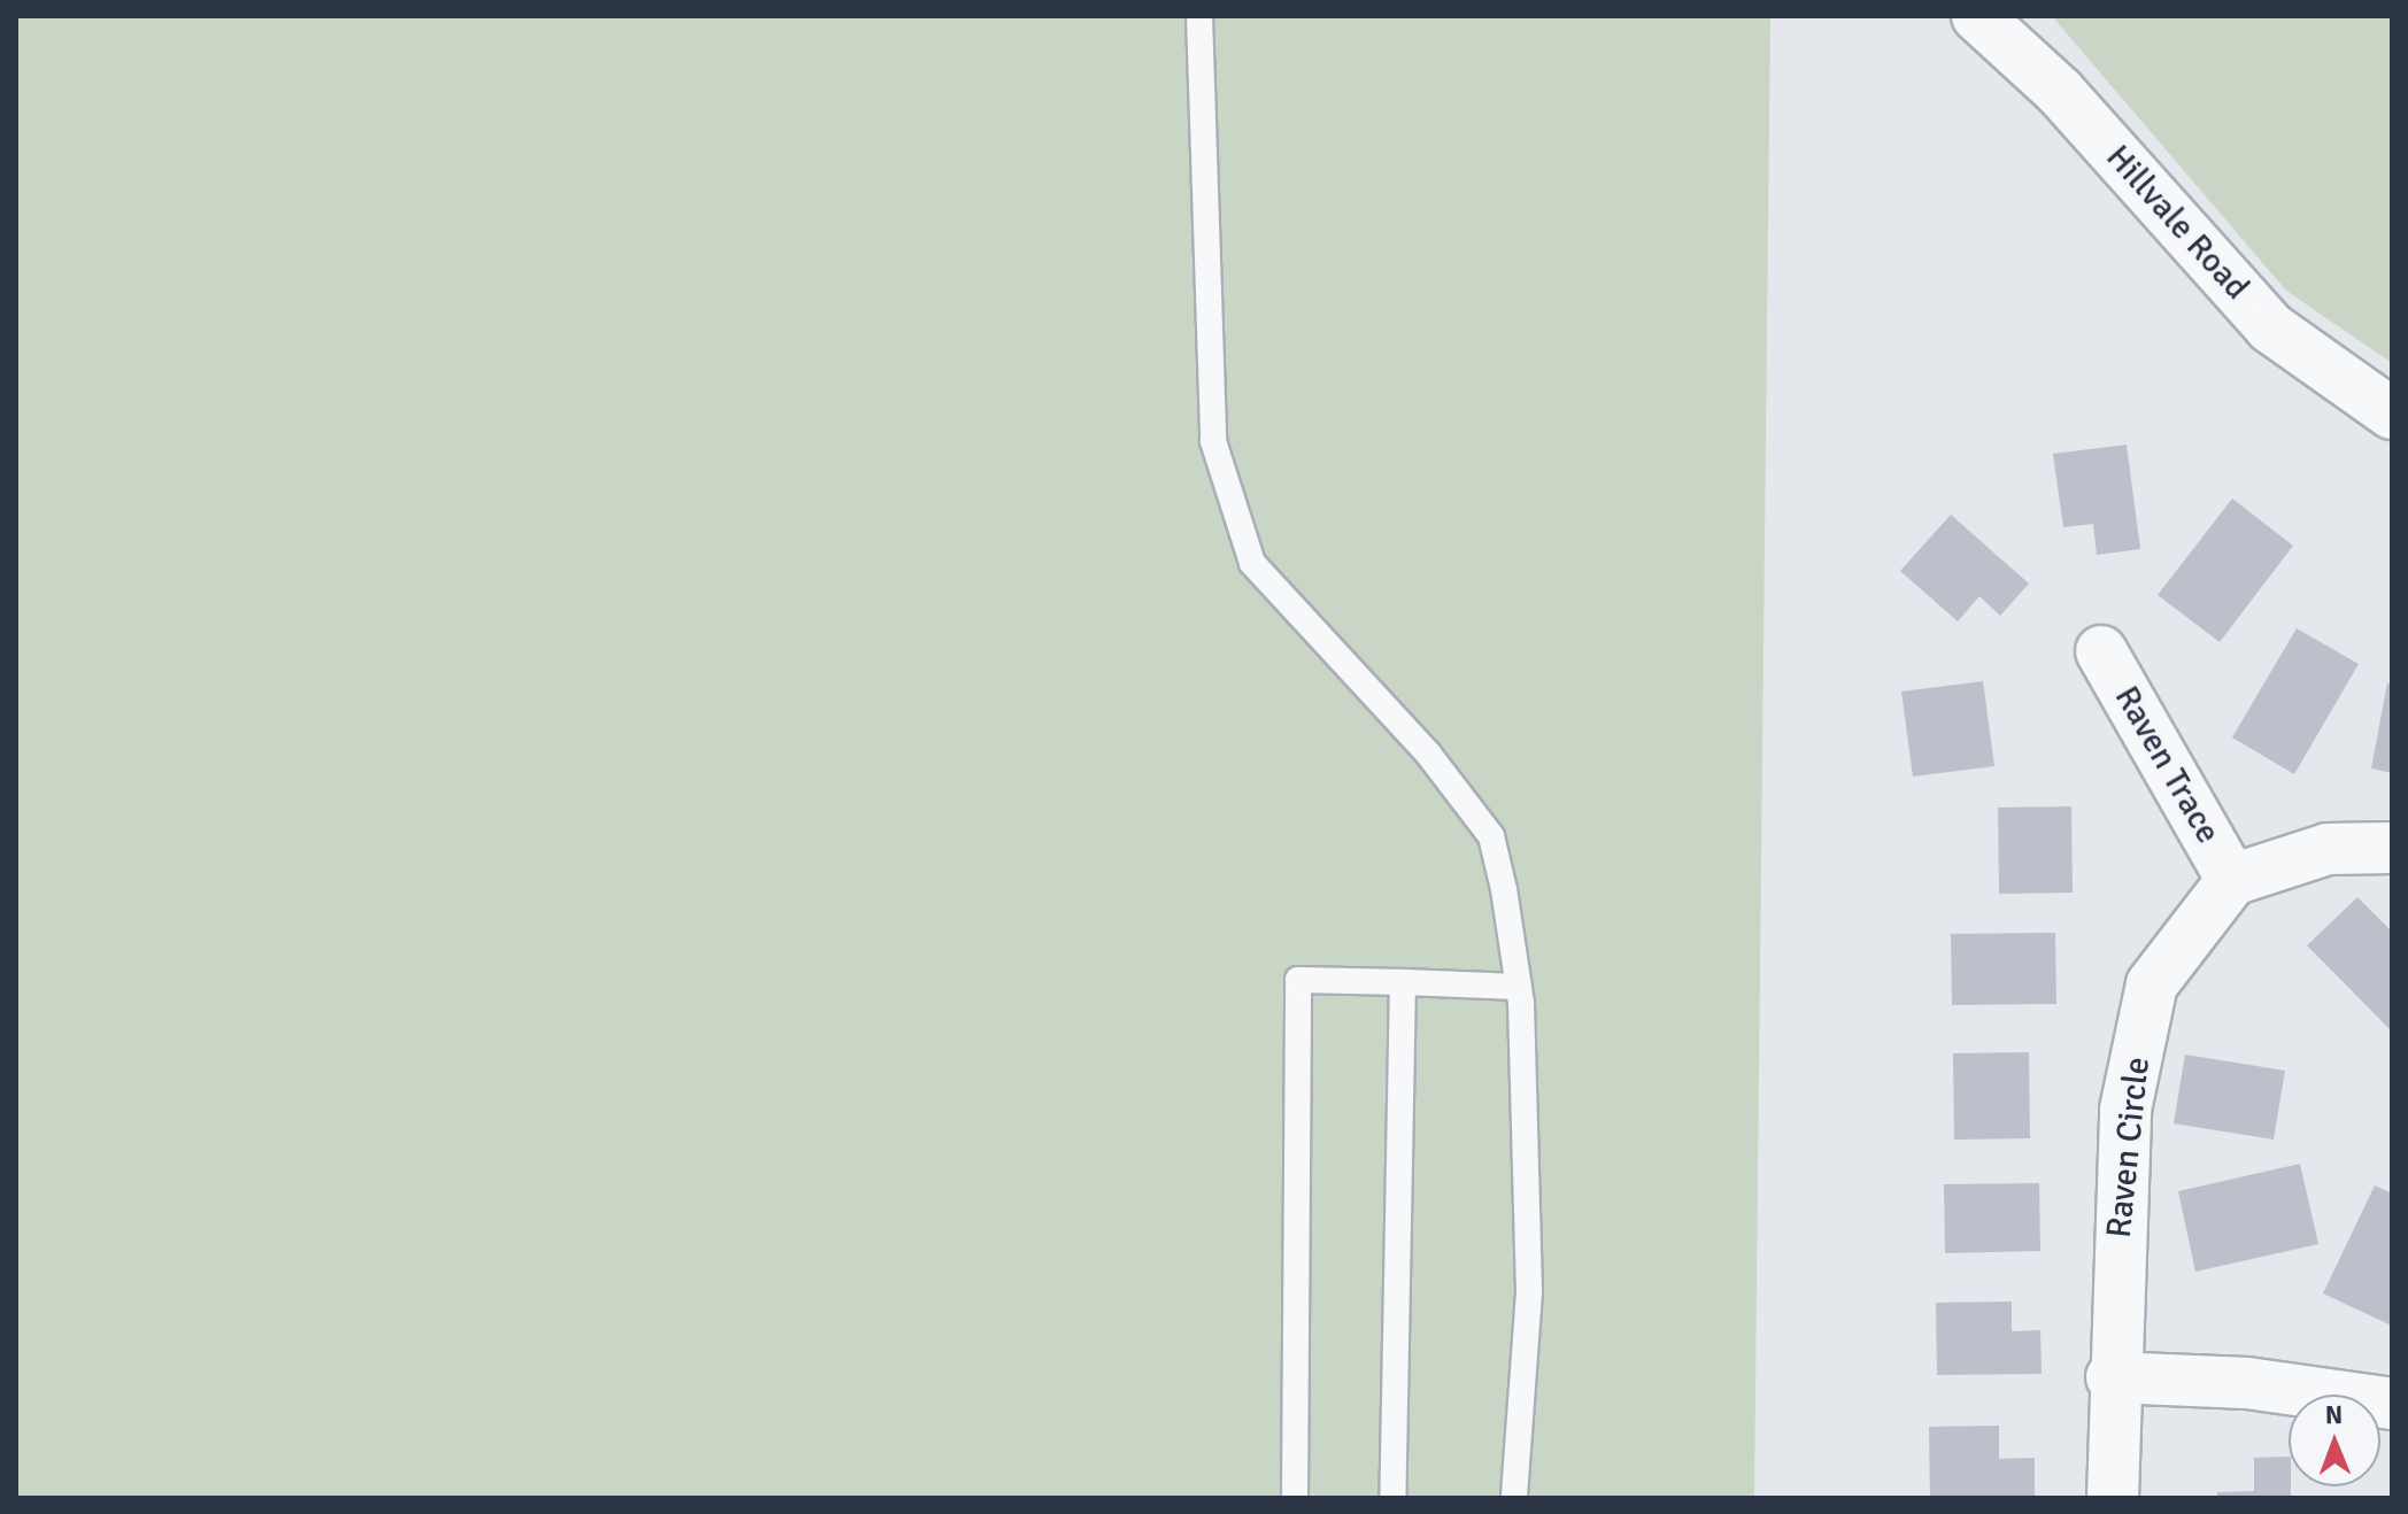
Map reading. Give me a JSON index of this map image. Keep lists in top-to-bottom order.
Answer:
{
  "streets": {
    "street": ["Hillvale Road", "Raven Trace", "Raven Circle"]
  },
  "crossings": [
    ["Raven Trace", "Raven Circle"]
  ],
  "north": "top"
}
